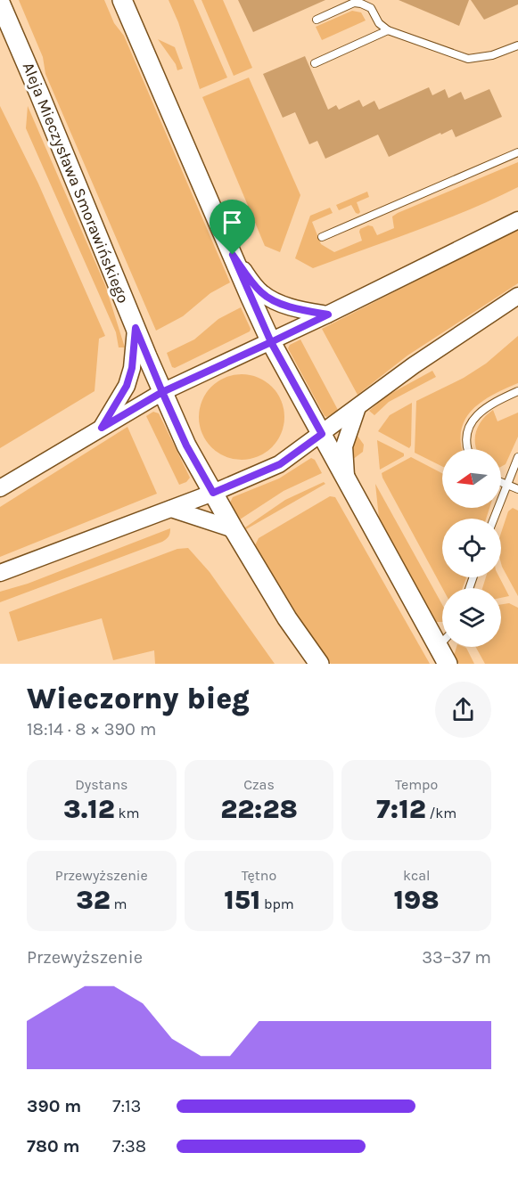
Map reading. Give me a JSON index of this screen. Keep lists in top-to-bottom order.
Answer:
{
  "streets": {
    "main road": ["Aleja Mieczysława Smorawińskiego"]
  },
  "north": "left",
  "page": {
    "heading": ["Wieczorny bieg", "18:14 · 8 × 390 m"],
    "stats": [
      ["Dystans", "3.12 km"],
      ["Czas", "22:28"],
      ["Tempo", "7:12 /km"],
      ["Przewyższenie", "32 m"],
      ["Tętno", "151 bpm"],
      ["kcal", "198"]
    ],
    "chart": ["Przewyższenie", "33–37 m"],
    "list": [
      {
        "name": "390 m",
        "note": "7:13"
      },
      {
        "name": "780 m",
        "note": "7:38"
      }
    ]
  }
}
